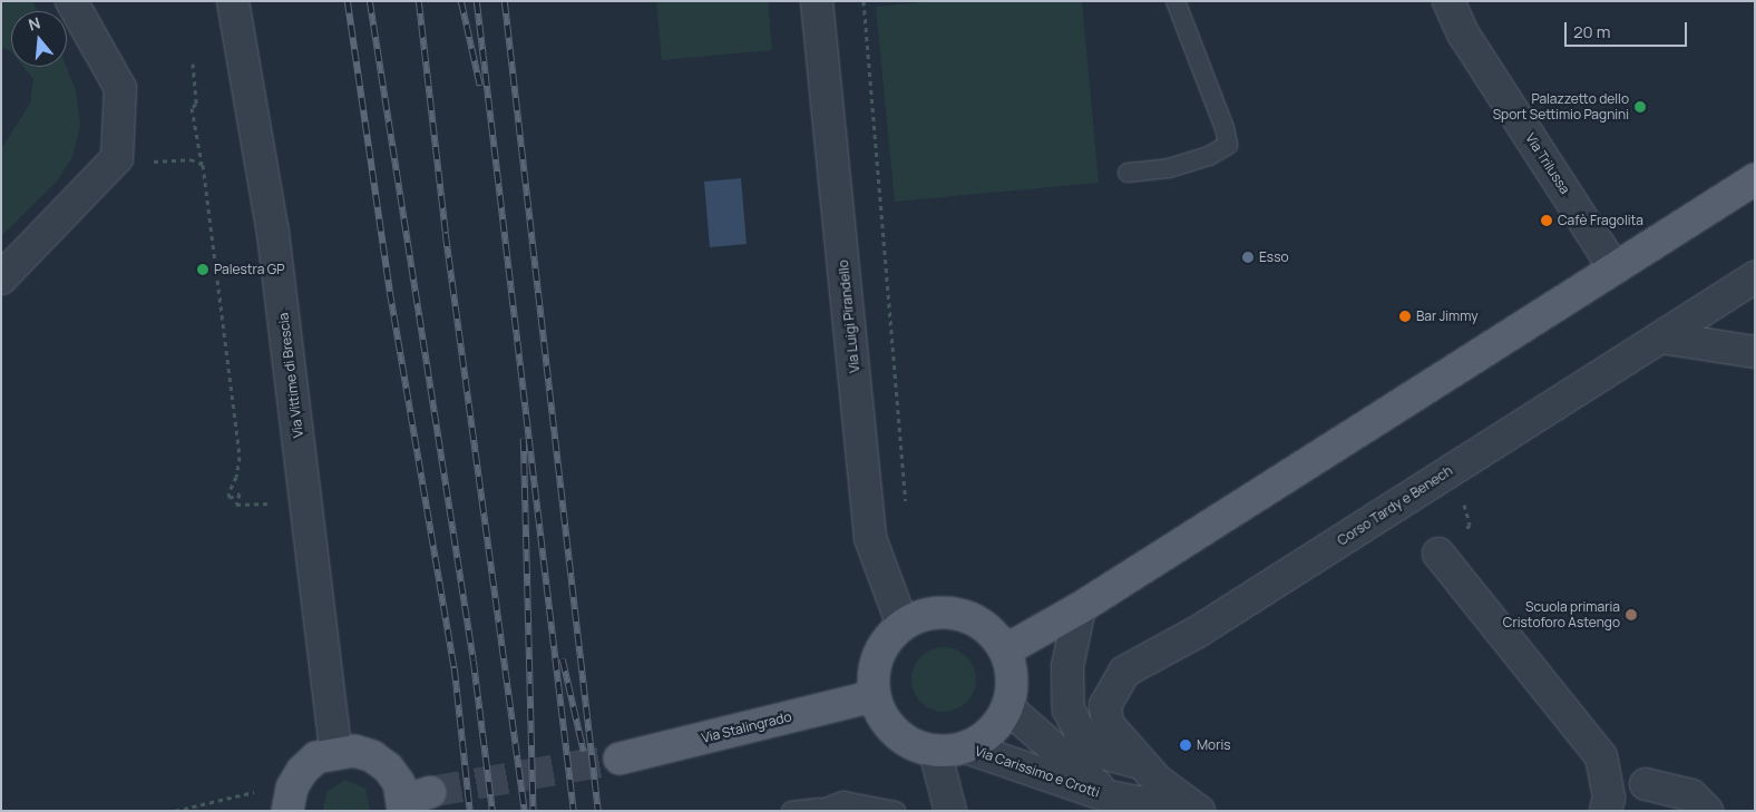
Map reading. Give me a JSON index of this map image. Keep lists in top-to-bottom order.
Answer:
{
  "streets": {
    "main road": ["Via Stalingrado"],
    "street": [
      "Via Trilussa",
      "Via Luigi Pirandello",
      "Via Vittime di Brescia",
      "Corso Tardy e Benech",
      "Via Carissimo e Crotti"
    ]
  },
  "crossings": [
    ["Via Luigi Pirandello", "Via Stalingrado"],
    ["Via Luigi Pirandello", "Via Carissimo e Crotti"],
    ["Via Stalingrado", "Via Carissimo e Crotti"]
  ],
  "places": [
    "Palazzetto dello Sport Settimio Pagnini",
    "Cafè Fragolita",
    "Esso",
    "Palestra GP",
    "Bar Jimmy",
    "Scuola primaria Cristoforo Astengo",
    "Moris"
  ],
  "scale_bar": "20 m",
  "north": "top"
}
